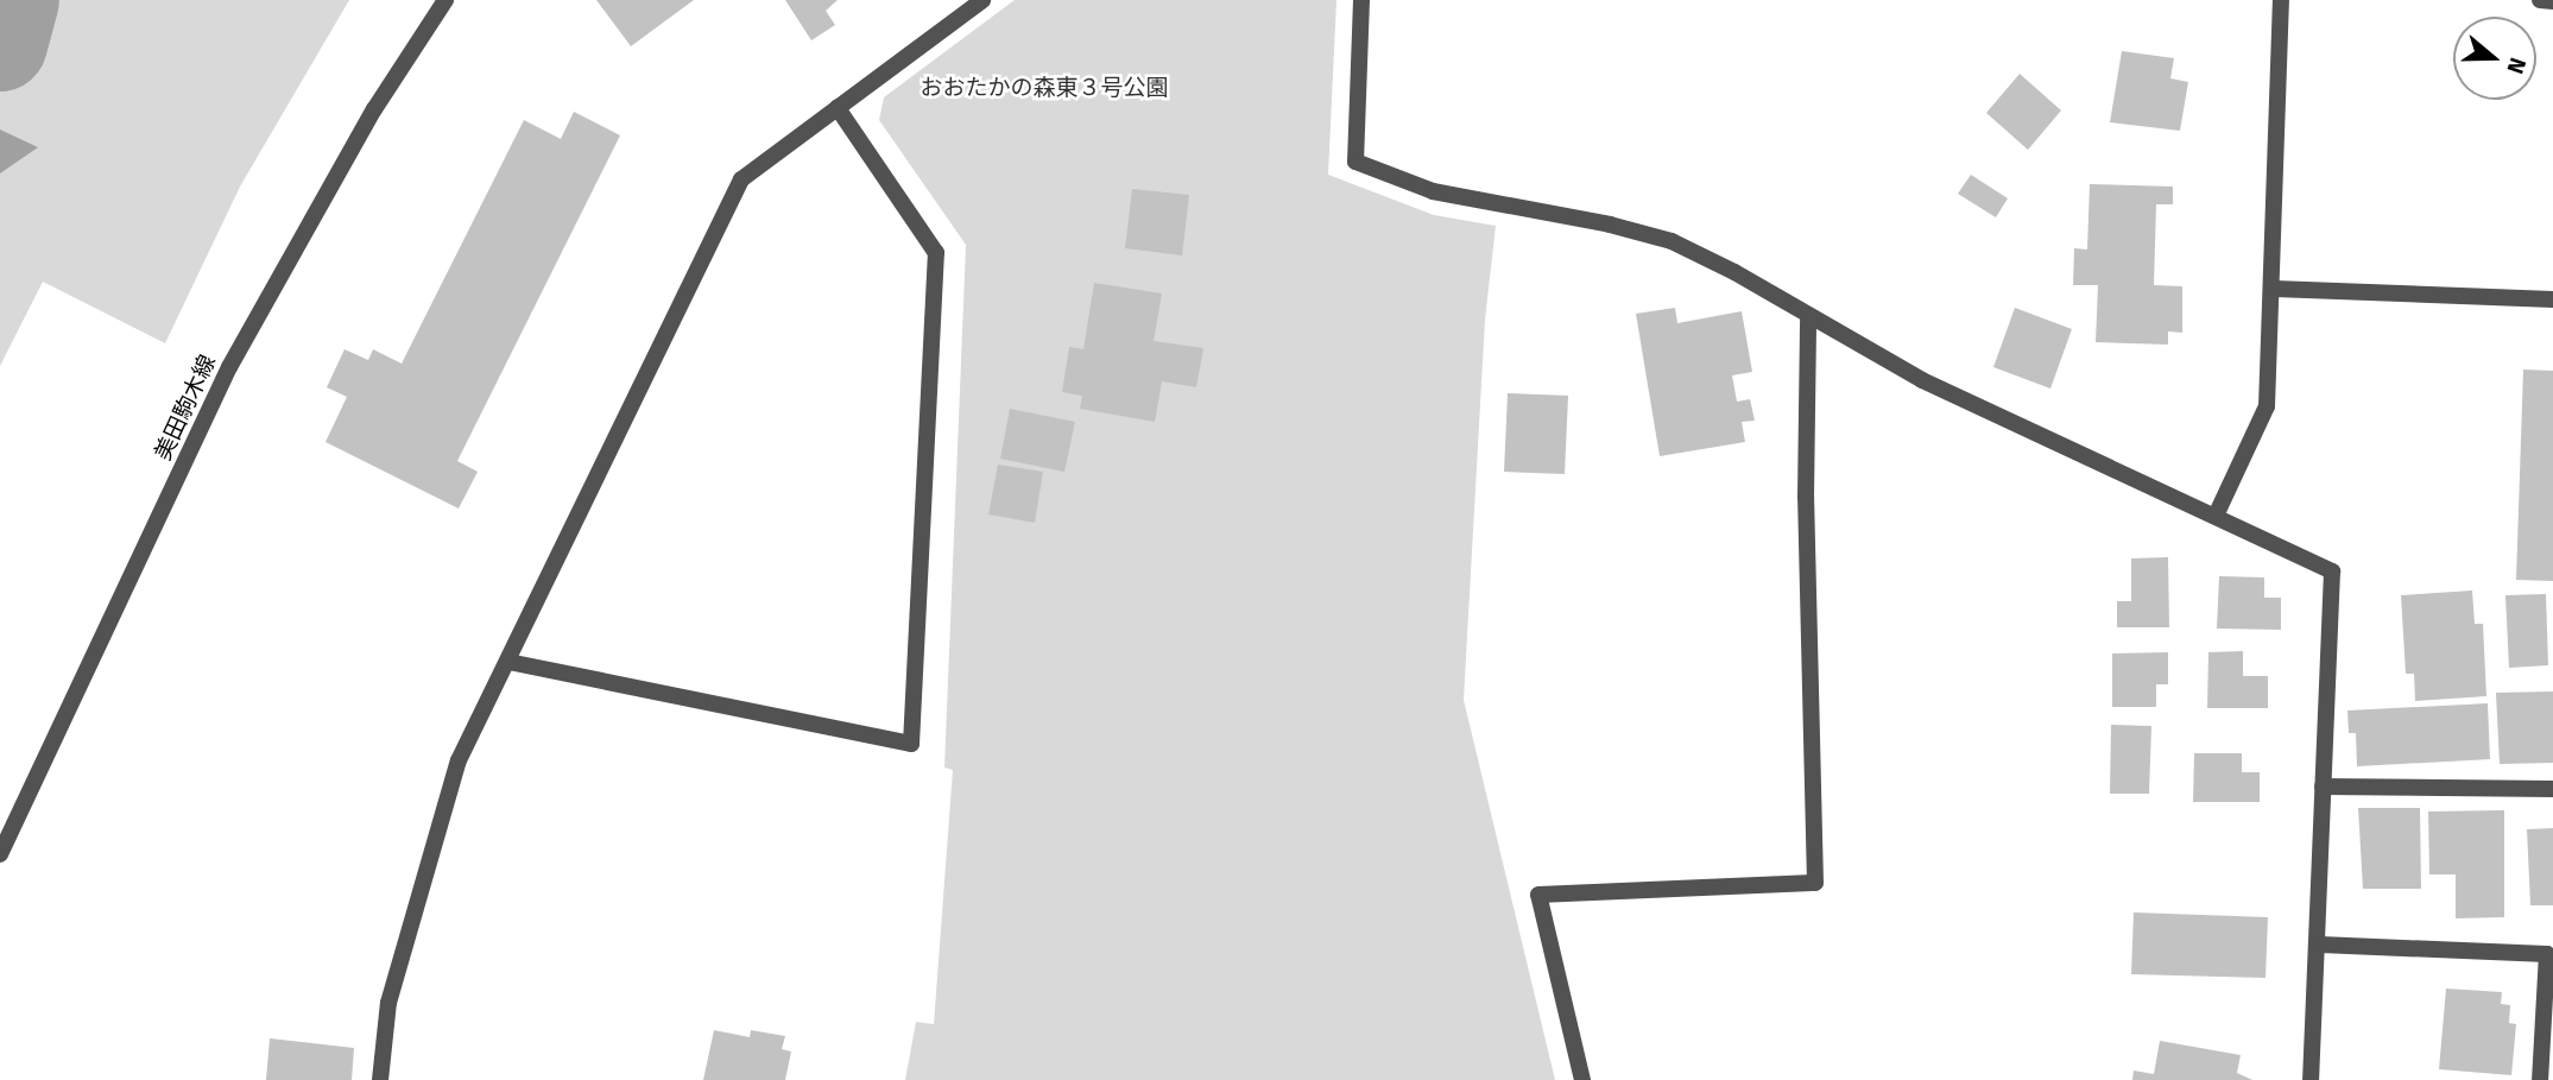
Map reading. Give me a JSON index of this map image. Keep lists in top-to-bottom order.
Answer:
{
  "streets": {
    "street": ["美田駒木線"]
  },
  "parks": ["おおたかの森東３号公園"],
  "north": "right"
}
